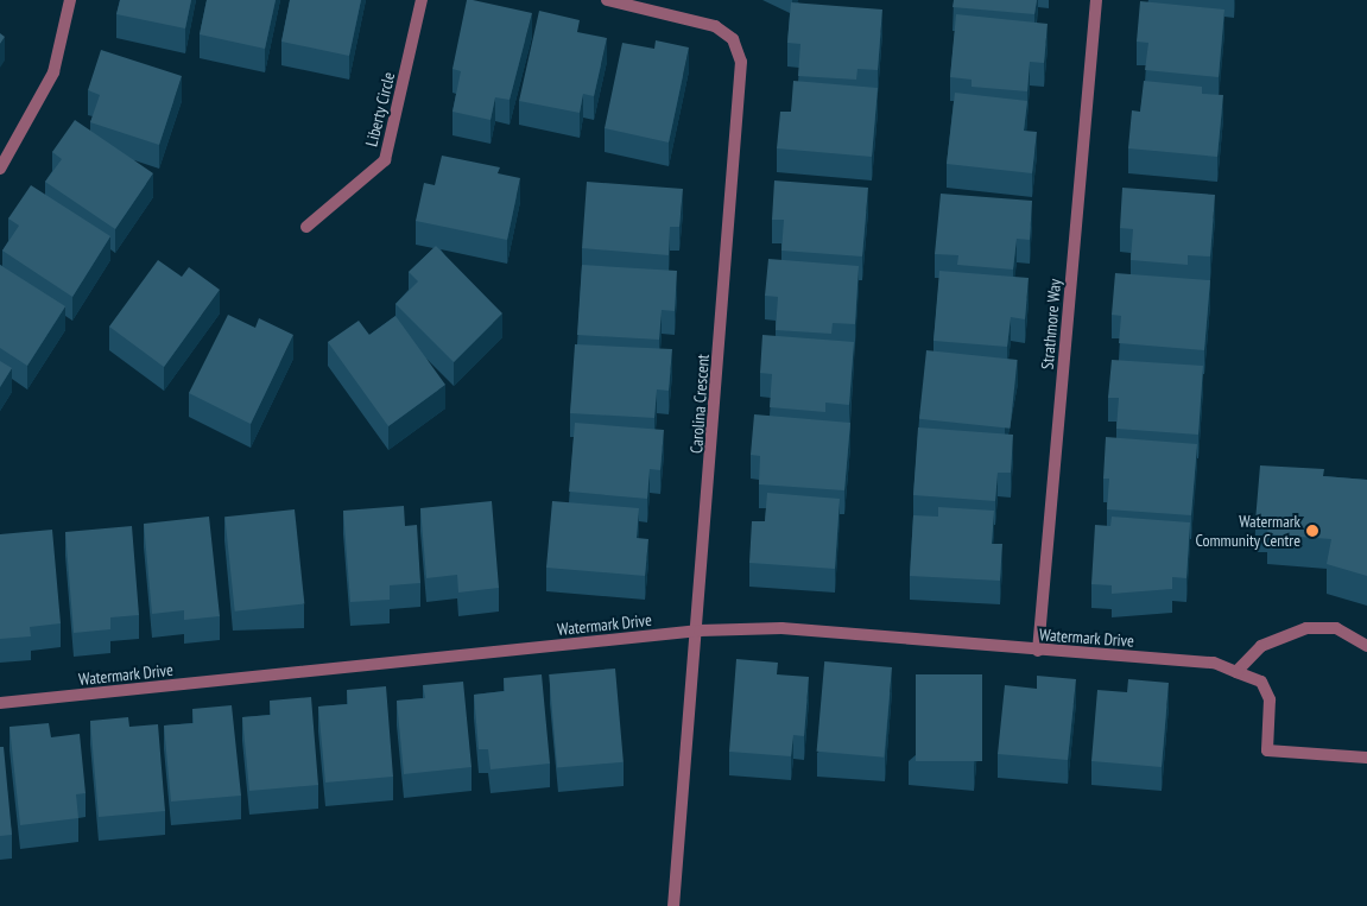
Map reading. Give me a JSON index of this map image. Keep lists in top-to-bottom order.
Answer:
{
  "streets": {
    "street": [
      "Liberty Circle",
      "Strathmore Way",
      "Carolina Crescent",
      "Watermark Drive"
    ]
  },
  "crossings": [
    ["Strathmore Way", "Watermark Drive"],
    ["Carolina Crescent", "Watermark Drive"]
  ],
  "places": ["Watermark Community Centre"]
}
